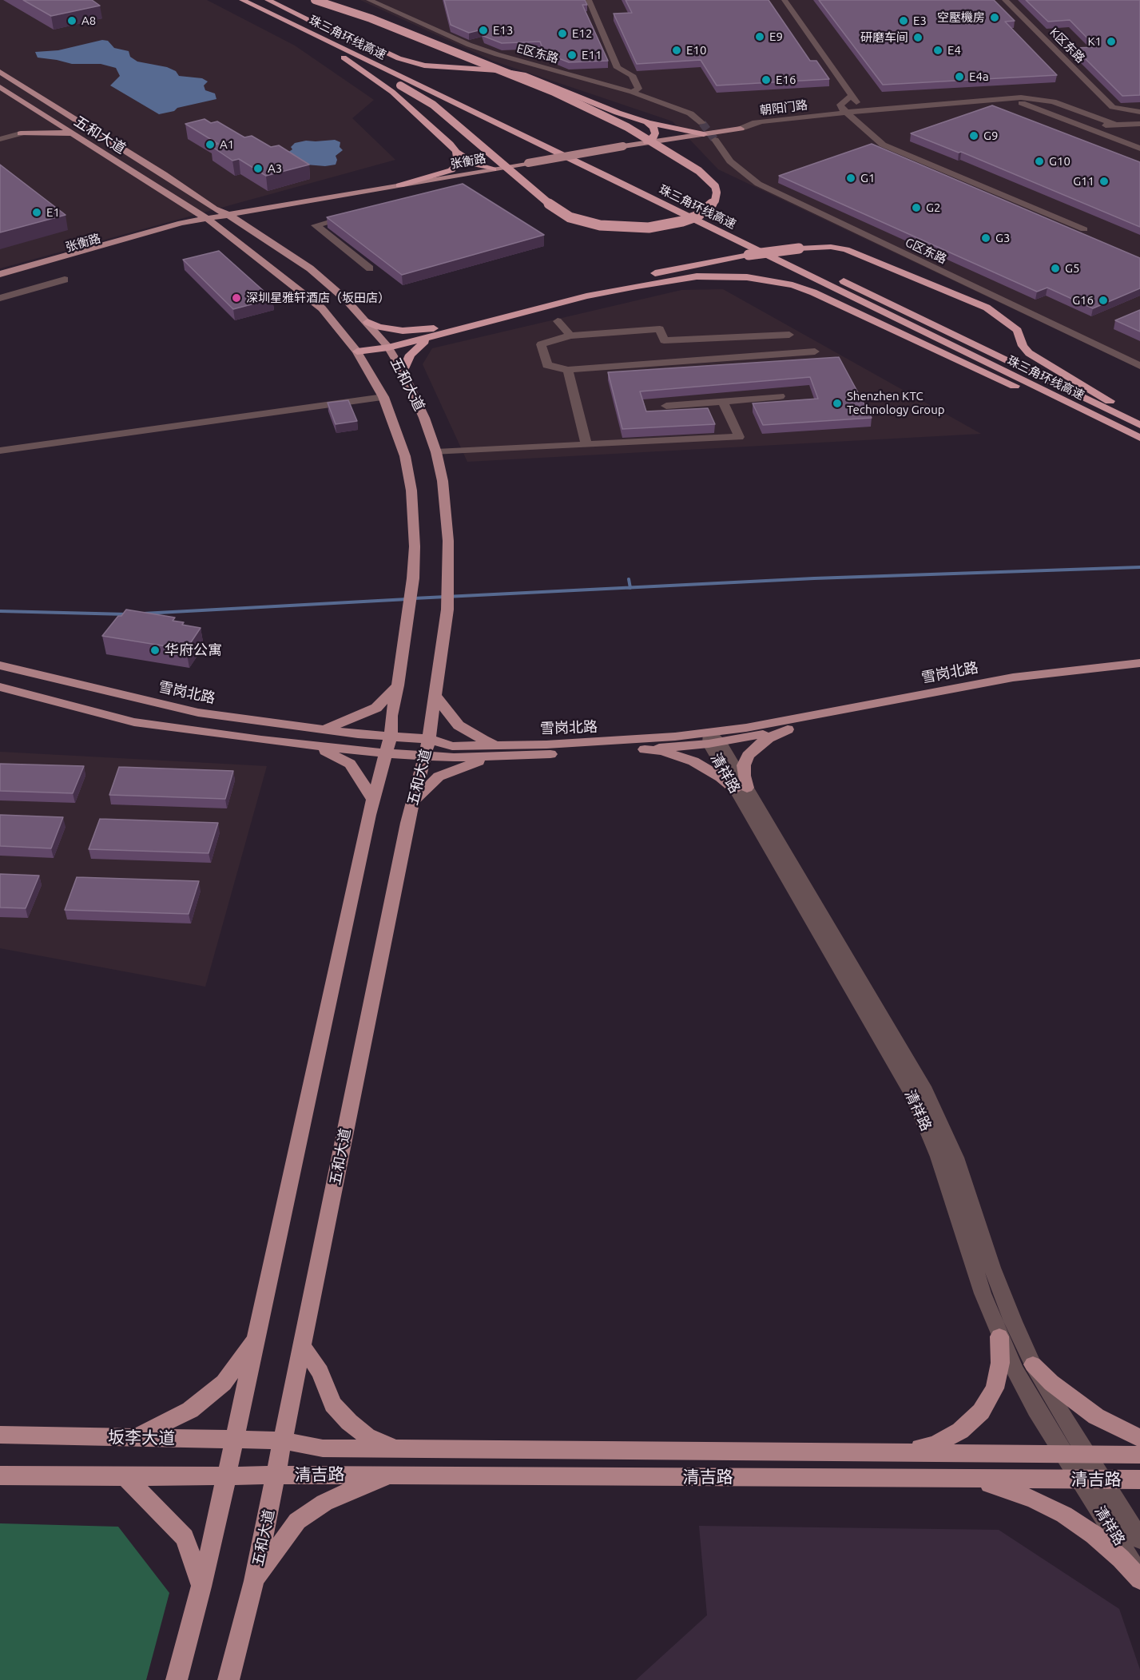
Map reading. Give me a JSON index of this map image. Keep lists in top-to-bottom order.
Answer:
{
  "streets": {
    "highway": ["珠三角环线高速"],
    "main road": [
      "五和大道",
      "张衡路",
      "雪岗北路",
      "坂李大道",
      "清吉路"
    ],
    "street": [
      "K区东路",
      "E区东路",
      "朝阳门路",
      "G区东路",
      "清祥路"
    ]
  },
  "crossings": [
    ["朝阳门路", "张衡路"],
    ["五和大道", "张衡路"],
    ["五和大道", "雪岗北路"],
    ["五和大道", "坂李大道"],
    ["五和大道", "清吉路"],
    ["雪岗北路", "清祥路"],
    ["清祥路", "清吉路"],
    ["坂李大道", "清吉路"]
  ],
  "places": [
    "空壓機房",
    "A8",
    "E3",
    "E13",
    "E12",
    "E9",
    "研磨车间",
    "K1",
    "E10",
    "E4",
    "E11",
    "E4a",
    "E16",
    "G9",
    "A1",
    "G10",
    "A3",
    "G1",
    "G11",
    "G2",
    "E1",
    "G3",
    "G5",
    "深圳星雅轩酒店（坂田店）",
    "G16",
    "Shenzhen KTC Technology Group",
    "华府公寓"
  ]
}
